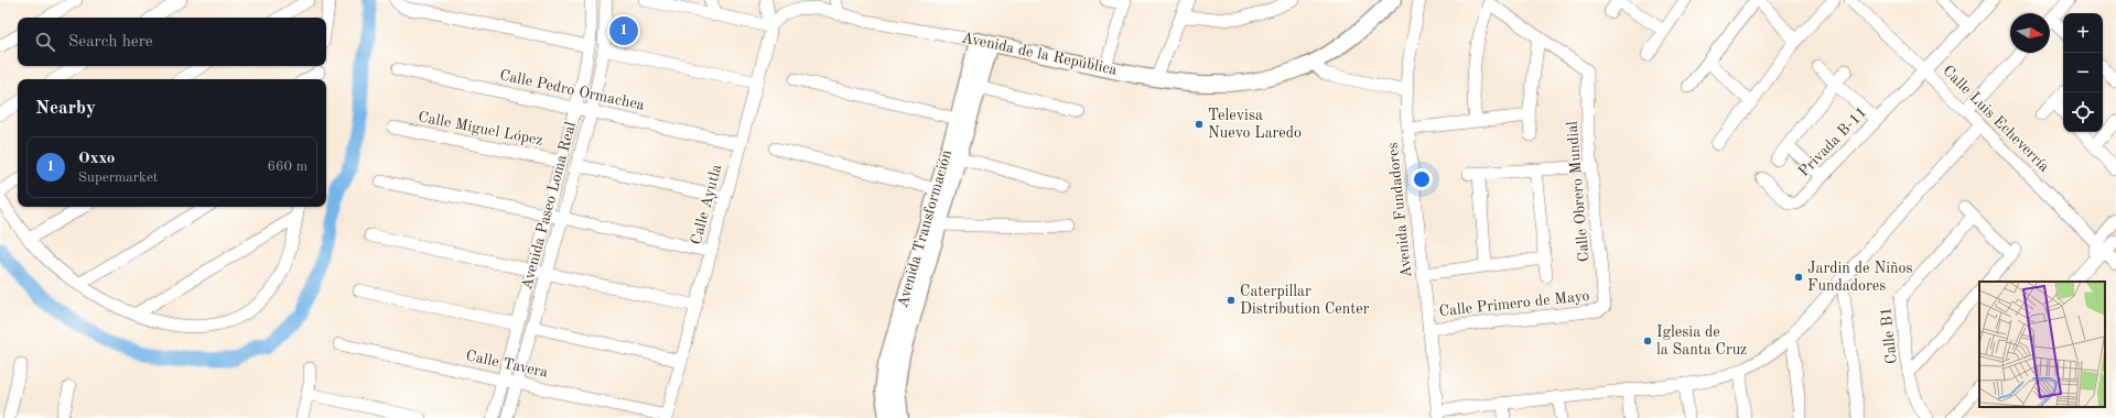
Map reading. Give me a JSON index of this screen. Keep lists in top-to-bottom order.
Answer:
{
  "streets": {
    "main road": ["Avenida de la República", "Avenida Transformación"],
    "street": [
      "Calle Pedro Ormachea",
      "Calle Luis Echeverría",
      "Calle Miguel López",
      "Privada B-11",
      "Calle Obrero Mundial",
      "Calle Ayutla",
      "Avenida Paseo Loma Real",
      "Avenida Fundadores",
      "Calle Primero de Mayo",
      "Calle B1",
      "Calle Tavera"
    ]
  },
  "crossings": [
    ["Avenida de la República", "Calle Ayutla"],
    ["Avenida de la República", "Avenida Transformación"],
    ["Calle Pedro Ormachea", "Calle Ayutla"],
    ["Calle Pedro Ormachea", "Avenida Paseo Loma Real"],
    ["Calle Luis Echeverría", "Privada B-11"],
    ["Calle Miguel López", "Avenida Paseo Loma Real"],
    ["Calle Obrero Mundial", "Calle Primero de Mayo"],
    ["Calle Ayutla", "Calle Tavera"],
    ["Avenida Paseo Loma Real", "Calle Tavera"],
    ["Avenida Fundadores", "Calle Primero de Mayo"]
  ],
  "places": [
    "Televisa Nuevo Laredo",
    "Jardin de Niños Fundadores",
    "Caterpillar Distribution Center",
    "Iglesia de la Santa Cruz"
  ],
  "north": "right",
  "page": {
    "map_buttons": ["+", "−"],
    "pins": "1",
    "search": "Search here",
    "heading": "Nearby",
    "list": [
      {
        "mark": "1",
        "name": "Oxxo",
        "note": "Supermarket",
        "value": "660 m"
      }
    ]
  }
}
